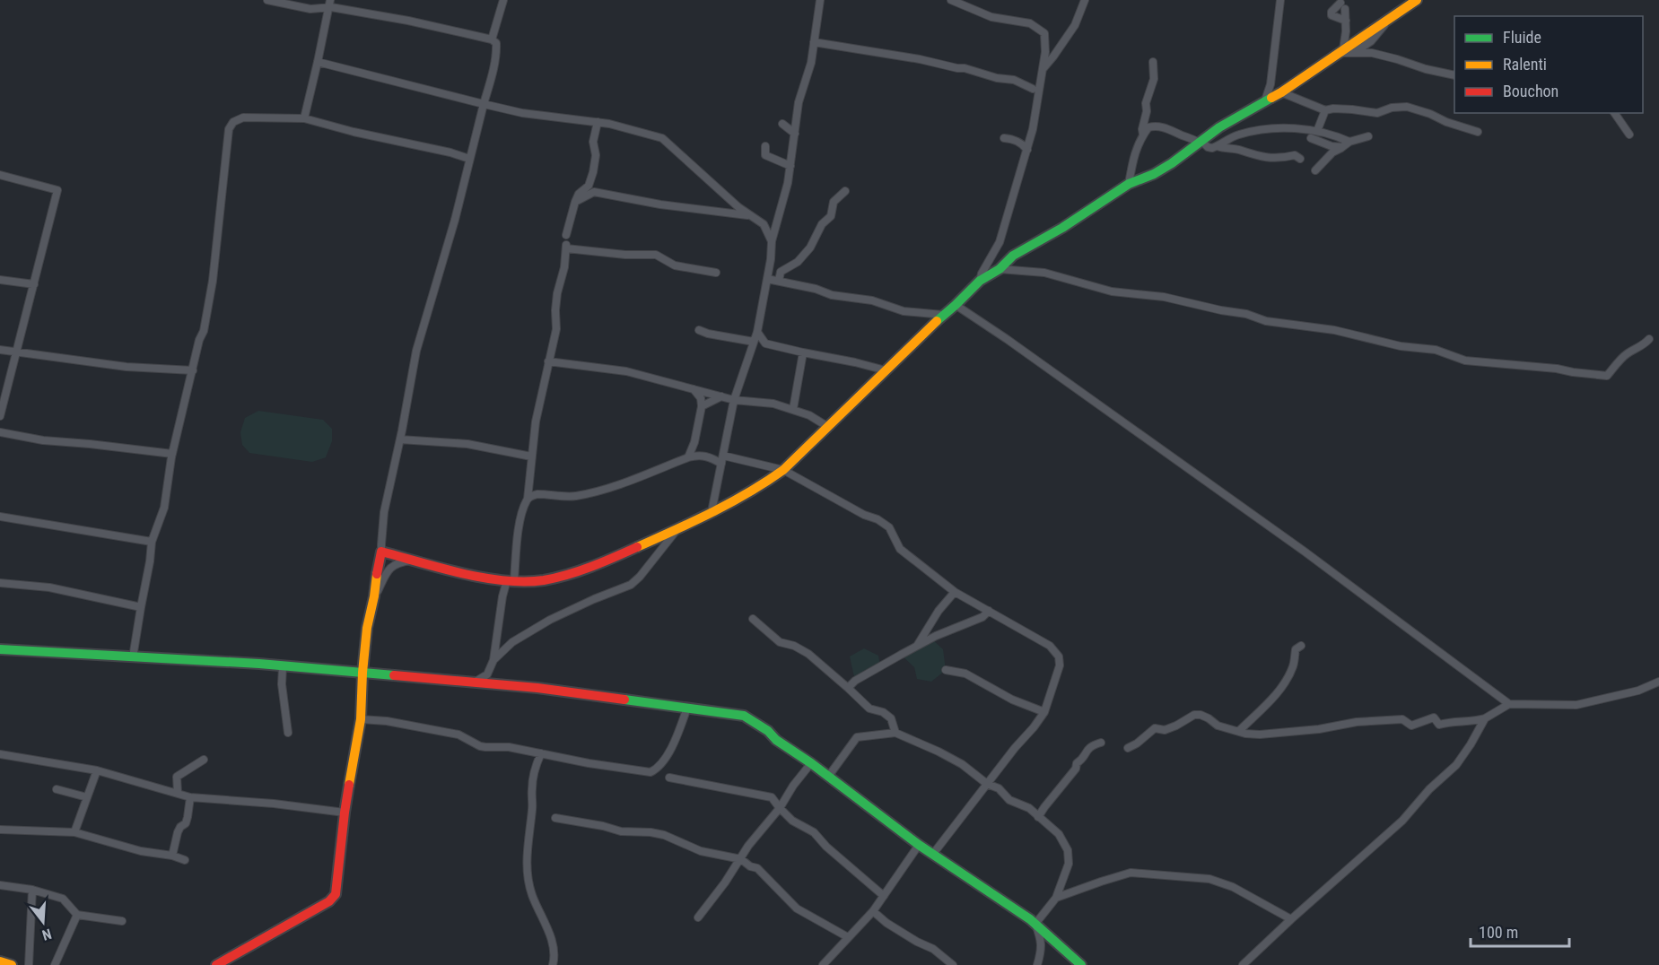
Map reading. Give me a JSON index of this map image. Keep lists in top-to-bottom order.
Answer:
{
  "legend": ["Fluide", "Ralenti", "Bouchon"],
  "scale_bar": "100 m",
  "north": "bottom"
}
